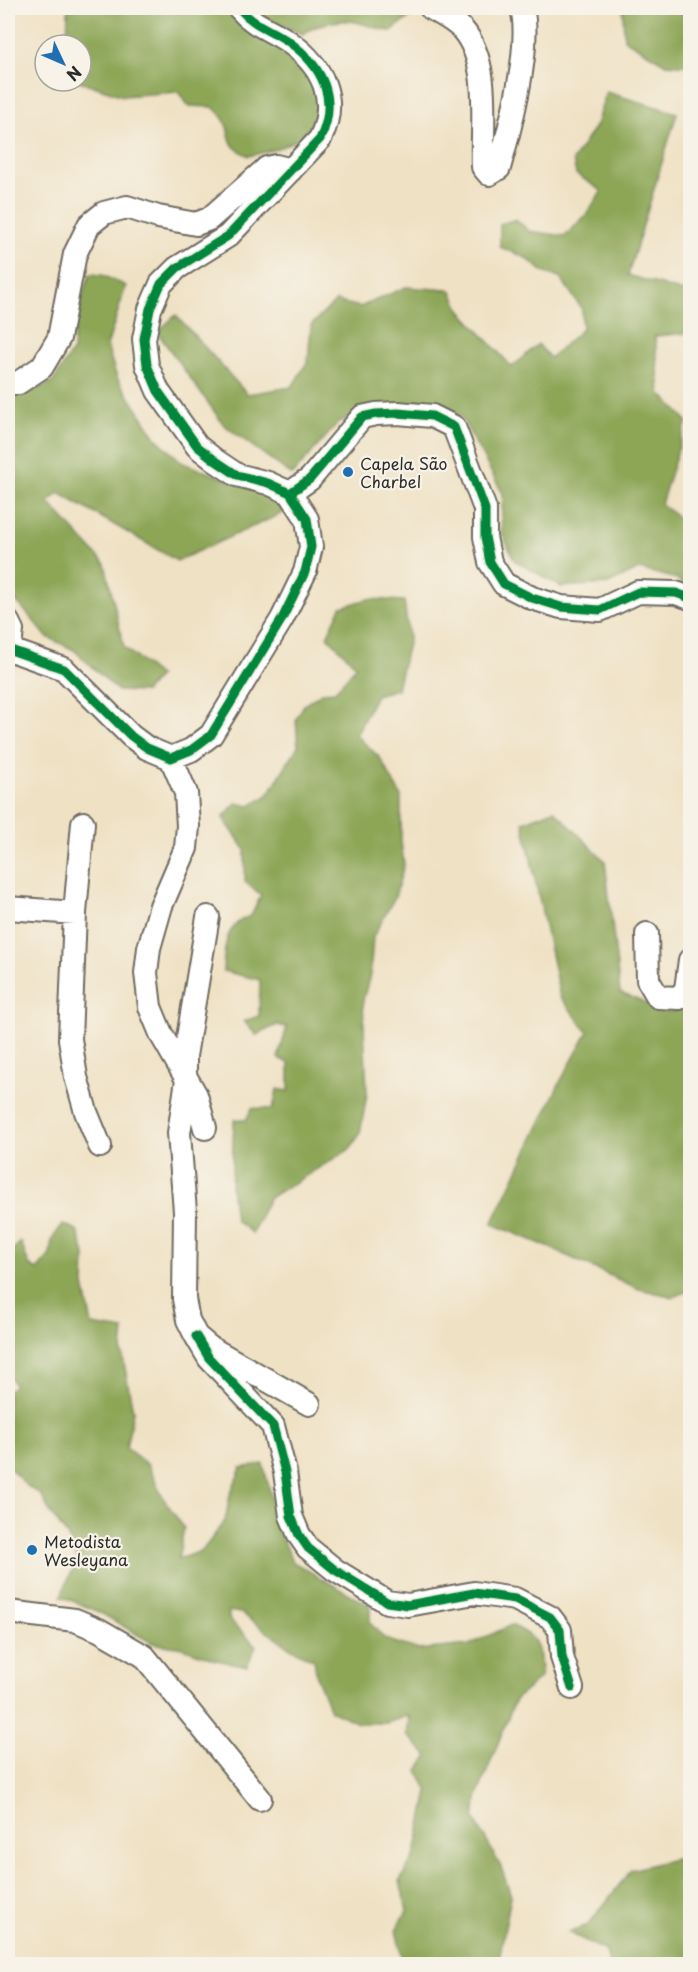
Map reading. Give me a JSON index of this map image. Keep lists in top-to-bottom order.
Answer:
{
  "places": ["Capela São Charbel", "Metodista Wesleyana"],
  "north": "bottom right"
}
